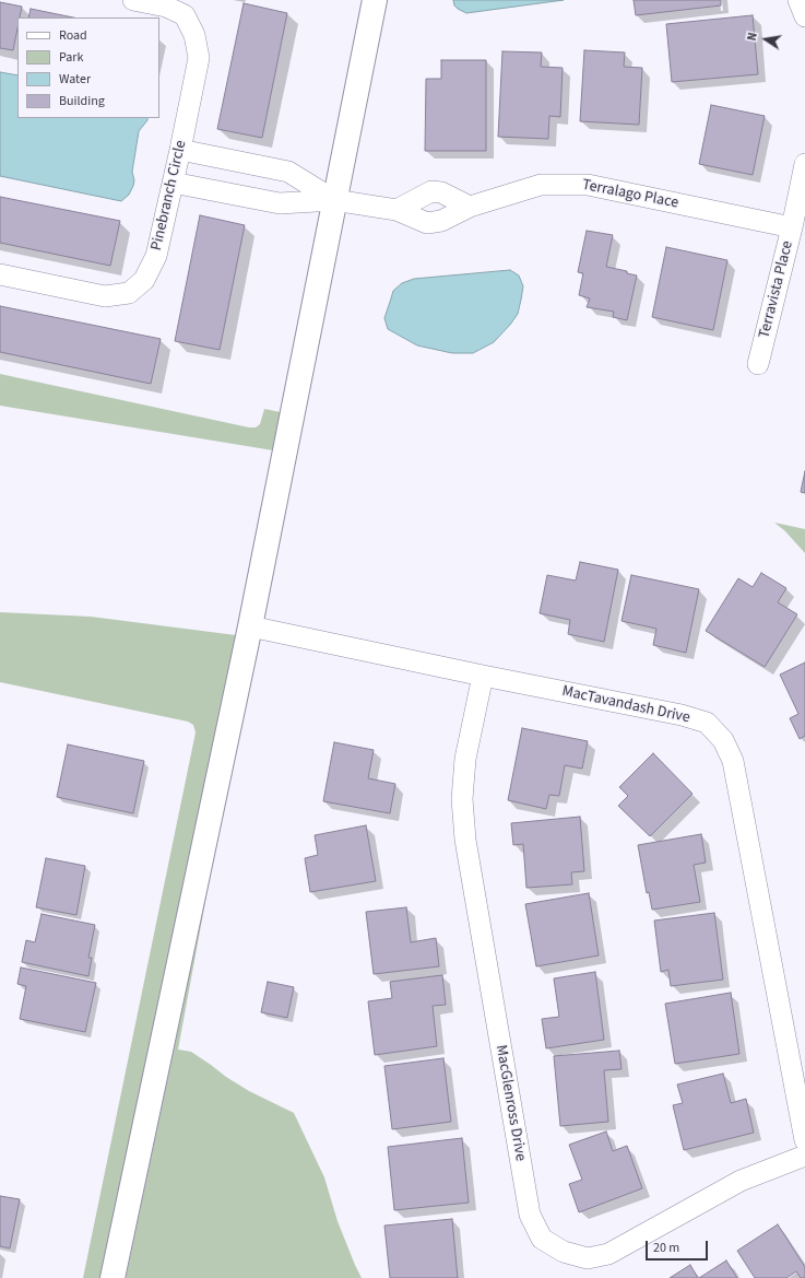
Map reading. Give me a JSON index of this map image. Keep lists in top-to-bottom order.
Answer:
{
  "streets": {
    "street": [
      "Terralago Place",
      "Pinebranch Circle",
      "Terravista Place",
      "MacTavandash Drive",
      "MacGlenross Drive"
    ]
  },
  "crossings": [
    ["Terralago Place", "Terravista Place"],
    ["MacTavandash Drive", "MacGlenross Drive"]
  ],
  "legend": [
    "Road",
    "Park",
    "Water",
    "Building"
  ],
  "scale_bar": "20 m",
  "north": "left"
}
